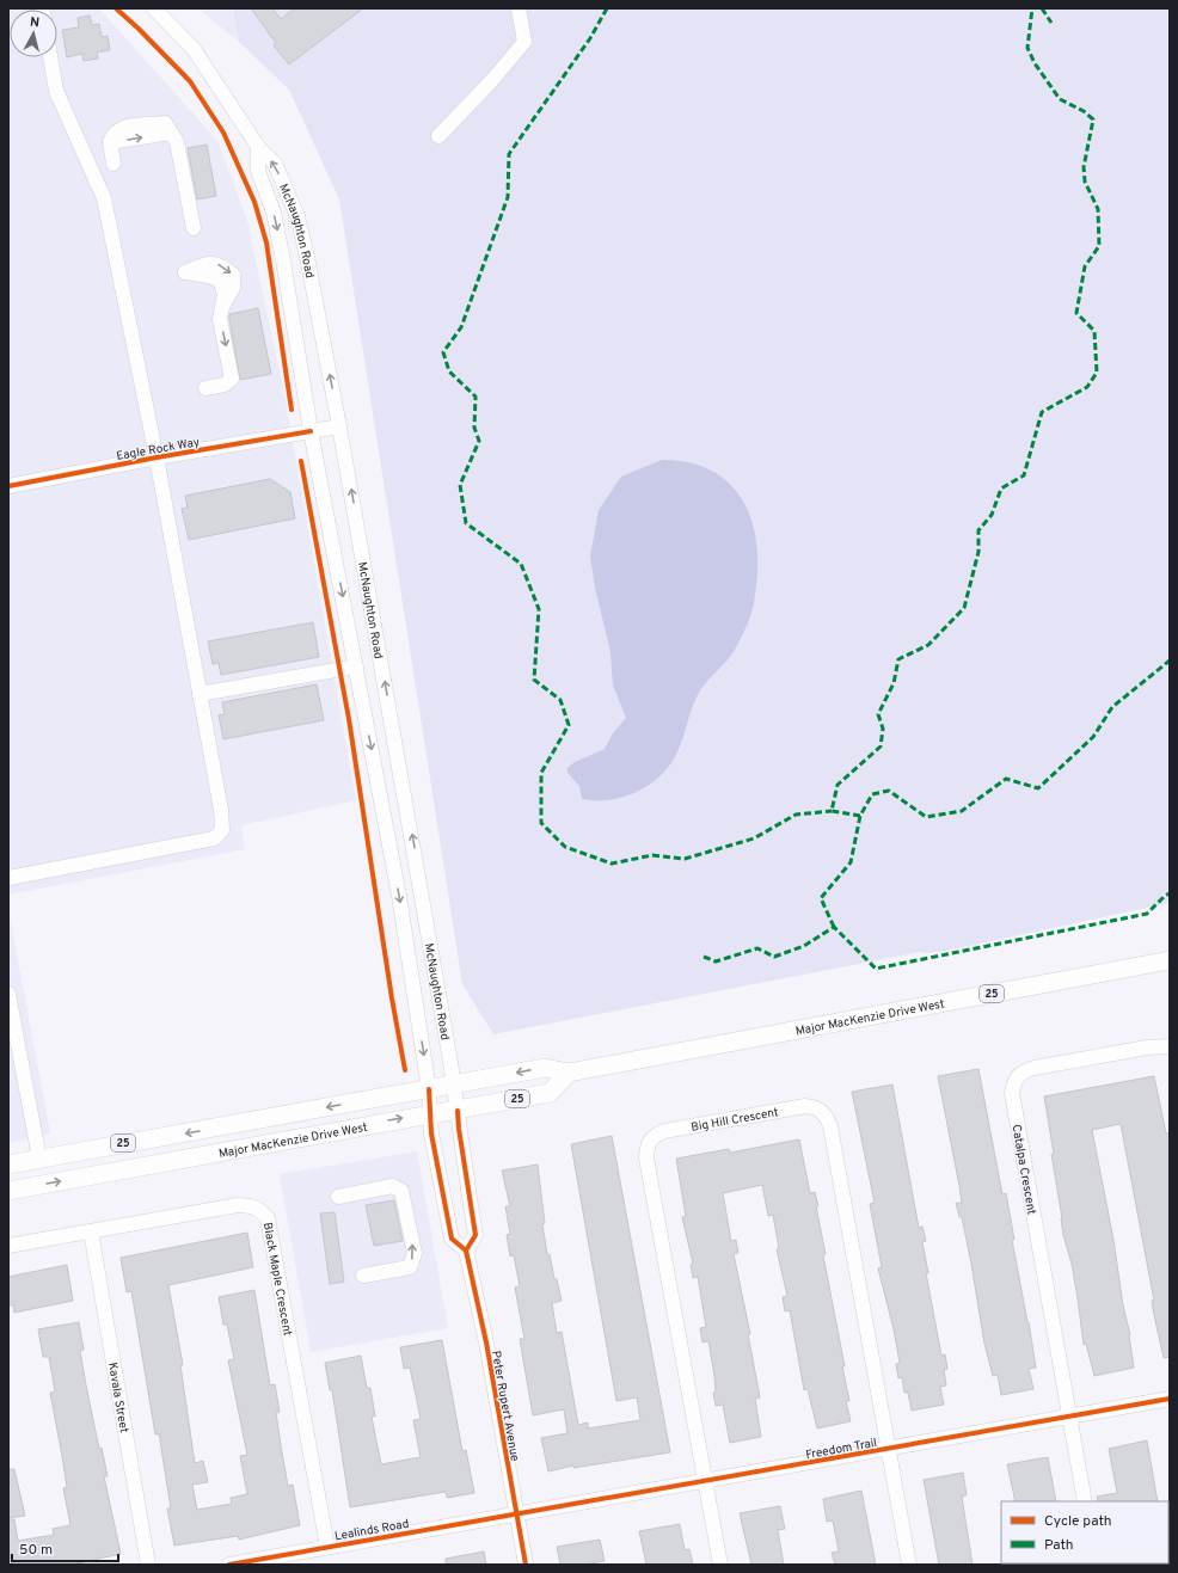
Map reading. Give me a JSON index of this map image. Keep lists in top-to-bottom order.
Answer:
{
  "streets": {
    "main road": ["25", "Major MacKenzie Drive West"],
    "street": [
      "McNaughton Road",
      "Eagle Rock Way",
      "Big Hill Crescent",
      "Catalpa Crescent",
      "Black Maple Crescent",
      "Kavala Street",
      "Peter Rupert Avenue",
      "Freedom Trail",
      "Lealinds Road"
    ]
  },
  "crossings": [
    ["McNaughton Road", "Eagle Rock Way"],
    ["McNaughton Road", "Major MacKenzie Drive West"],
    ["McNaughton Road", "Peter Rupert Avenue"],
    ["Major MacKenzie Drive West", "Peter Rupert Avenue"],
    ["Big Hill Crescent", "Freedom Trail"],
    ["Catalpa Crescent", "Freedom Trail"],
    ["Black Maple Crescent", "Kavala Street"],
    ["Black Maple Crescent", "Lealinds Road"],
    ["Peter Rupert Avenue", "Freedom Trail"],
    ["Peter Rupert Avenue", "Lealinds Road"],
    ["Freedom Trail", "Lealinds Road"]
  ],
  "legend": ["Cycle path", "Path"],
  "scale_bar": "50 m",
  "north": "top"
}
